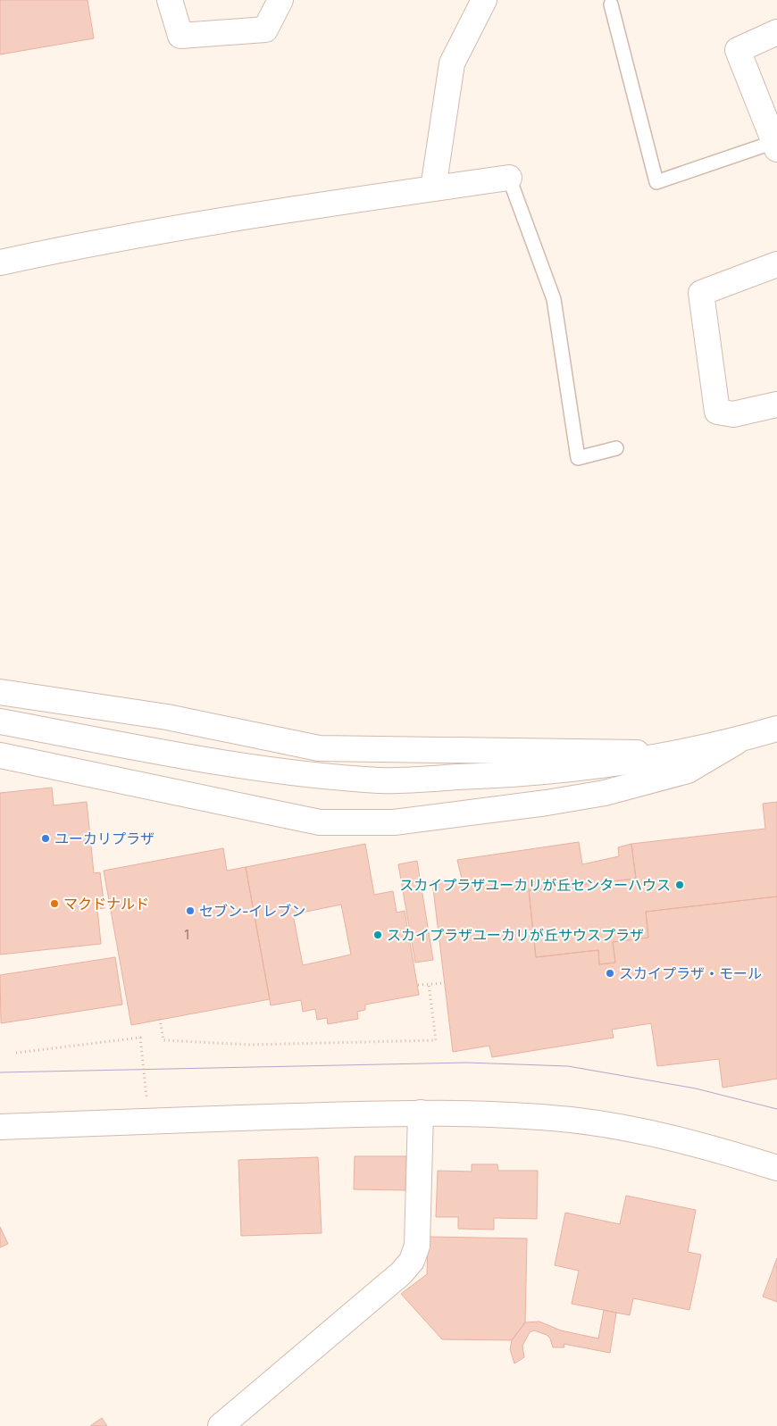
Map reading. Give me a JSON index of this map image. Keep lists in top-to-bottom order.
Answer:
{
  "places": [
    "ユーカリプラザ",
    "スカイプラザユーカリが丘センターハウス",
    "マクドナルド",
    "セブン-イレブン",
    "スカイプラザユーカリが丘サウスプラザ",
    "スカイプラザ・モール"
  ],
  "house_numbers": ["1"]
}
